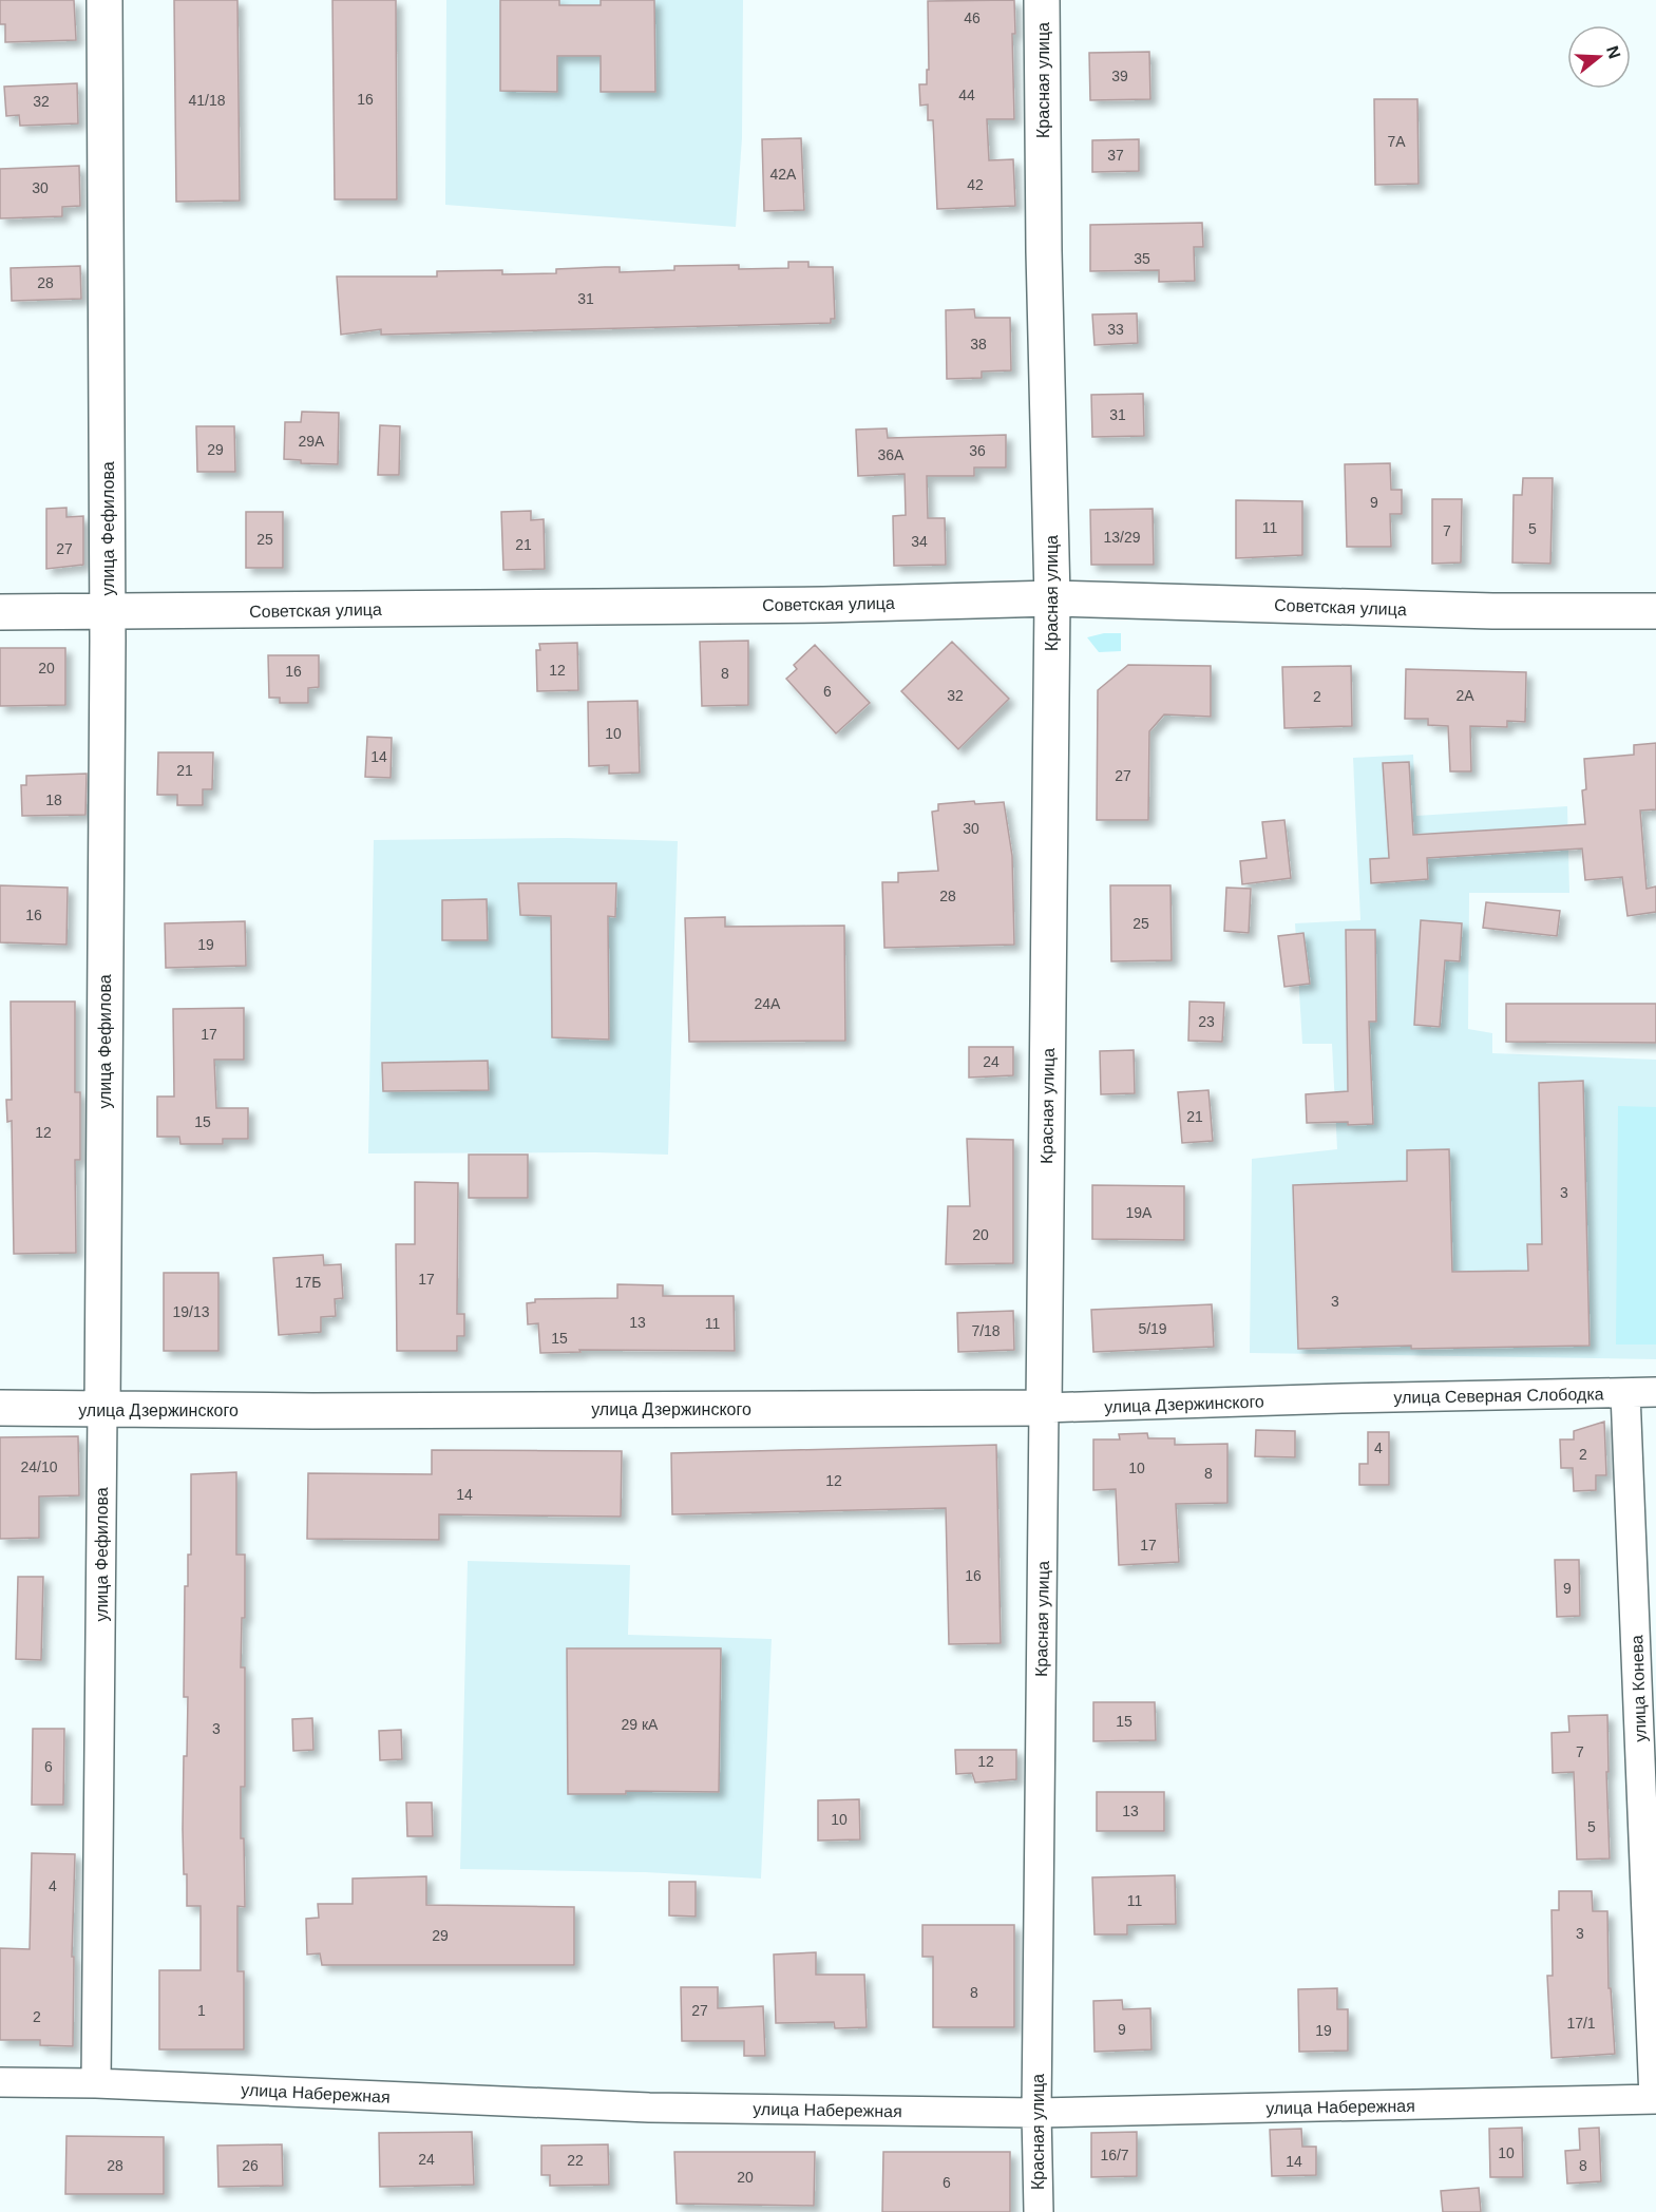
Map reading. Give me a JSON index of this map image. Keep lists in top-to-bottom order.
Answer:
{
  "streets": {
    "main road": [
      "Красная улица",
      "улица Фефилова",
      "Советская улица",
      "улица Дзержинского"
    ],
    "street": ["улица Северная Слободка", "улица Конева", "улица Набережная"]
  },
  "crossings": [
    ["Красная улица", "Советская улица"],
    ["Красная улица", "улица Дзержинского"],
    ["Красная улица", "улица Набережная"],
    ["улица Фефилова", "Советская улица"],
    ["улица Фефилова", "улица Дзержинского"],
    ["улица Фефилова", "улица Набережная"],
    ["улица Северная Слободка", "улица Дзержинского"],
    ["улица Северная Слободка", "улица Конева"],
    ["улица Конева", "улица Набережная"]
  ],
  "house_numbers": [
    "46",
    "39",
    "44",
    "16",
    "41/18",
    "32",
    "7А",
    "37",
    "42А",
    "42",
    "30",
    "35",
    "28",
    "31",
    "33",
    "38",
    "31",
    "29А",
    "29",
    "36",
    "36А",
    "9",
    "11",
    "5",
    "7",
    "13/29",
    "25",
    "34",
    "21",
    "27",
    "20",
    "12",
    "16",
    "8",
    "6",
    "32",
    "2А",
    "2",
    "10",
    "14",
    "21",
    "27",
    "18",
    "30",
    "28",
    "16",
    "25",
    "19",
    "24А",
    "23",
    "17",
    "24",
    "21",
    "15",
    "12",
    "3",
    "19А",
    "20",
    "17",
    "17Б",
    "3",
    "19/13",
    "13",
    "11",
    "5/19",
    "7/18",
    "15",
    "4",
    "2",
    "24/10",
    "10",
    "8",
    "12",
    "14",
    "17",
    "16",
    "9",
    "15",
    "29 кА",
    "3",
    "7",
    "12",
    "6",
    "13",
    "10",
    "5",
    "4",
    "11",
    "3",
    "29",
    "8",
    "1",
    "27",
    "2",
    "17/1",
    "9",
    "19",
    "10",
    "16/7",
    "24",
    "22",
    "14",
    "28",
    "26",
    "8",
    "20",
    "6"
  ],
  "north": "right"
}
